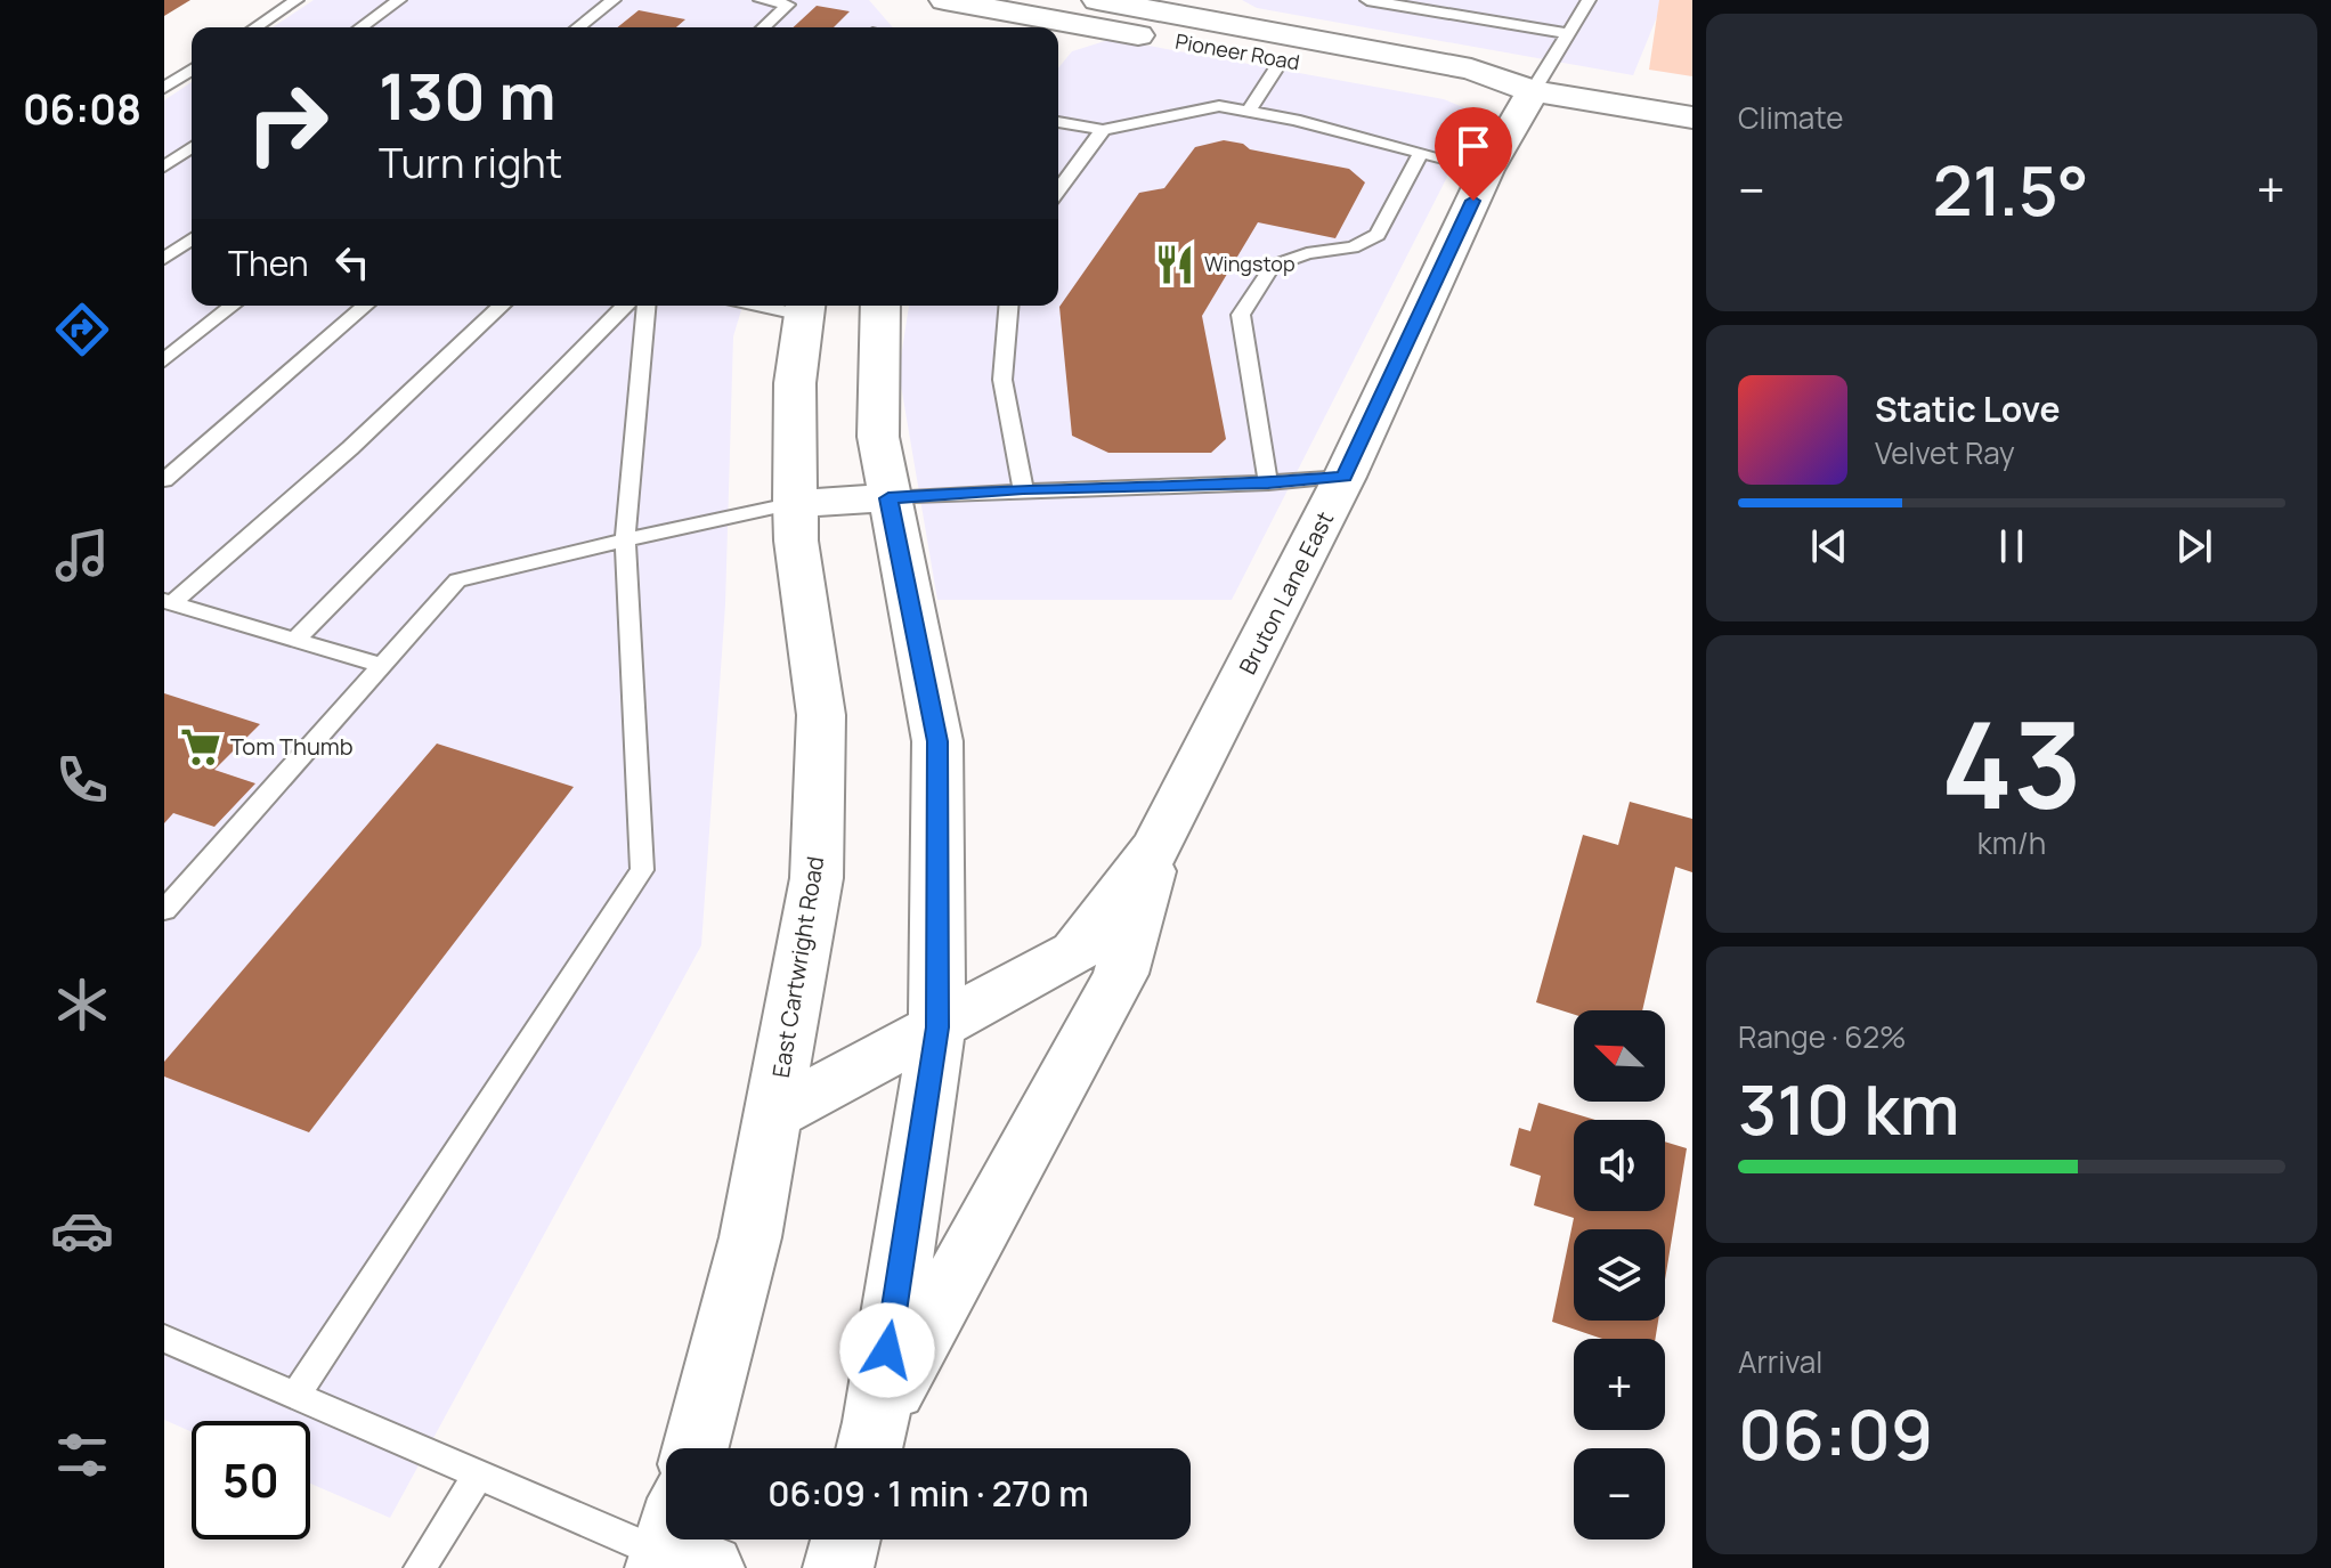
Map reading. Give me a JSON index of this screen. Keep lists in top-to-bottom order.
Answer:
{
  "streets": {
    "main road": ["Pioneer Road", "Bruton Lane East", "East Cartwright Road"]
  },
  "crossings": [
    ["Pioneer Road", "Bruton Lane East"],
    ["Bruton Lane East", "East Cartwright Road"]
  ],
  "places": {
    "restaurant": ["Wingstop"],
    "supermarket": ["Tom Thumb"]
  },
  "north": "top left",
  "page": {
    "tabs": "06:08",
    "tile": [
      "Climate",
      ["43", "km/h"],
      ["Range · 62%", "310 km"],
      ["Arrival", "06:09"]
    ],
    "turn": ["130 m", "Turn right"],
    "heat": ["−", "21.5°", "+"],
    "then": "Then",
    "song": ["Static Love", "Velvet Ray"],
    "map_buttons": ["+", "−"],
    "limit": "50",
    "trip": "06:09 · 1 min · 270 m"
  }
}
